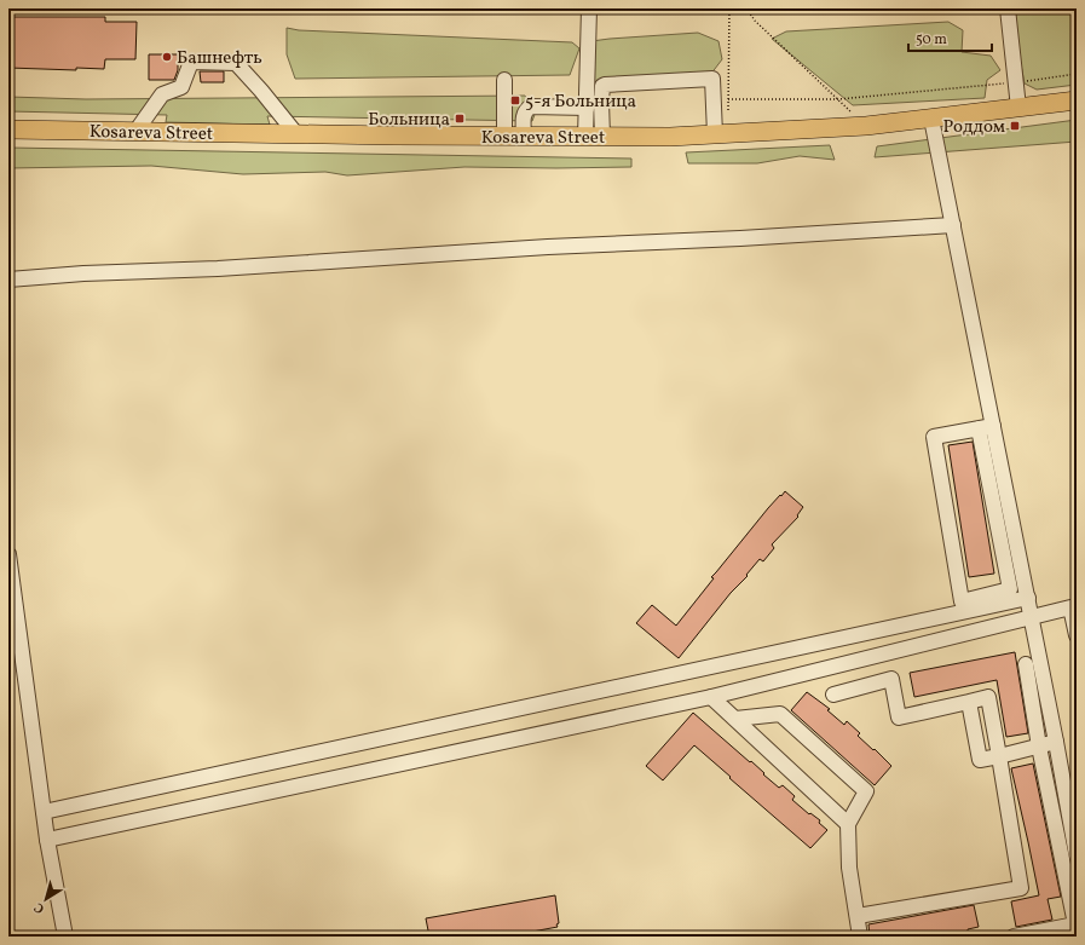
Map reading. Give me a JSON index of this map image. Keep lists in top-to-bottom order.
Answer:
{
  "streets": {
    "main road": ["Kosareva Street"]
  },
  "places": {
    "other": ["Башнефть"],
    "transit": ["5-я Больница", "Больница", "Роддом"]
  },
  "scale_bar": "50 m",
  "north": "bottom left"
}
